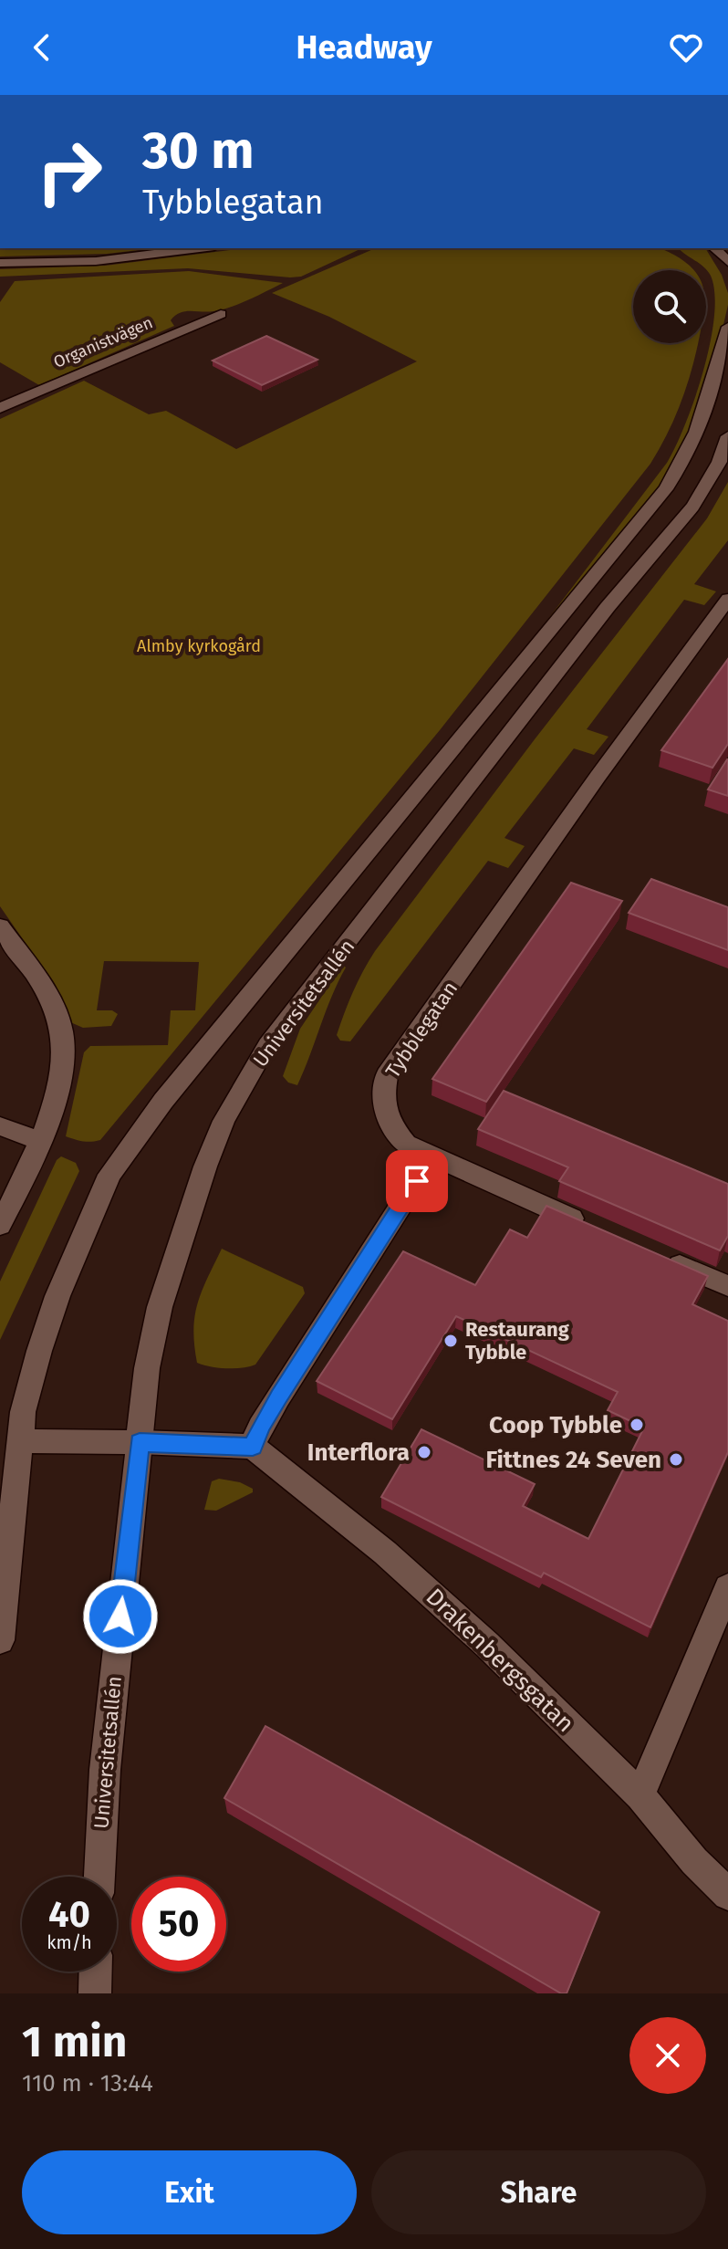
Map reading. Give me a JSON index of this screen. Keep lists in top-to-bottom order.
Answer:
{
  "streets": {
    "main road": [
      "Organistvägen",
      "Universitetsallén",
      "Tybblegatan",
      "Drakenbergsgatan"
    ]
  },
  "parks": ["Almby kyrkogård"],
  "places": [
    "Restaurang Tybble",
    "Coop Tybble",
    "Interflora",
    "Fittnes 24 Seven"
  ],
  "page": {
    "header": "Headway",
    "turn": ["30 m", "Tybblegatan"],
    "speed": "40 km/h",
    "limit": "50",
    "heading": ["1 min", "110 m · 13:44"],
    "buttons": ["Exit", "Share"]
  }
}
